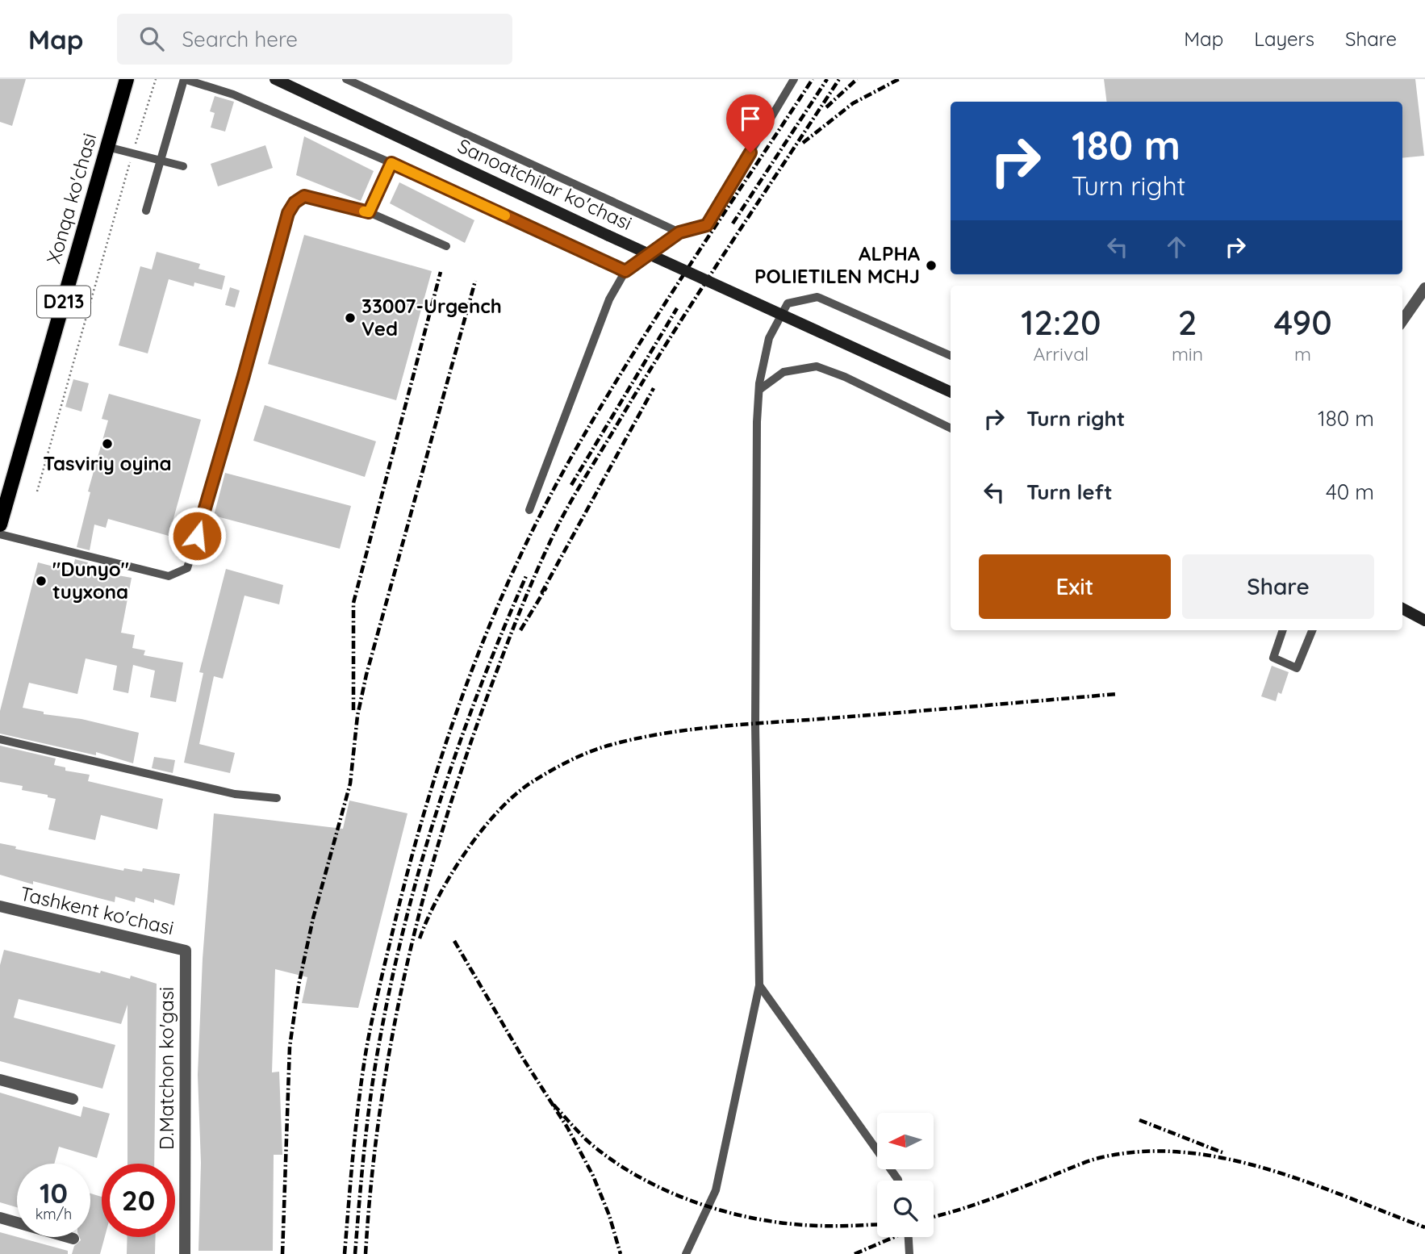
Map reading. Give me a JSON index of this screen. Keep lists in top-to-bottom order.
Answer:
{
  "streets": {
    "main road": ["Sanoatchilar ko'chasi", "Xonqa ko'chasi", "D213"],
    "street": ["Tashkent ko'chasi", "D.Matchon ko'gasi"]
  },
  "crossings": [
    ["Tashkent ko'chasi", "D.Matchon ko'gasi"]
  ],
  "places": [
    "ALPHA POLIETILEN MCHJ",
    "33007-Urgench Ved",
    "Tasviriy oyina",
    "\"Dunyo\" tuyxona"
  ],
  "north": "left",
  "page": {
    "header": "Map",
    "search": "Search here",
    "nav": ["Map", "Layers", "Share"],
    "turn": ["180 m", "Turn right"],
    "eta": [
      "12:20",
      "Arrival",
      "2",
      "min",
      "490",
      "m"
    ],
    "list": [
      {
        "name": "Turn right",
        "value": "180 m"
      },
      {
        "name": "Turn left",
        "value": "40 m"
      }
    ],
    "buttons": ["Exit", "Share"],
    "speed": "10 km/h",
    "limit": "20"
  }
}
